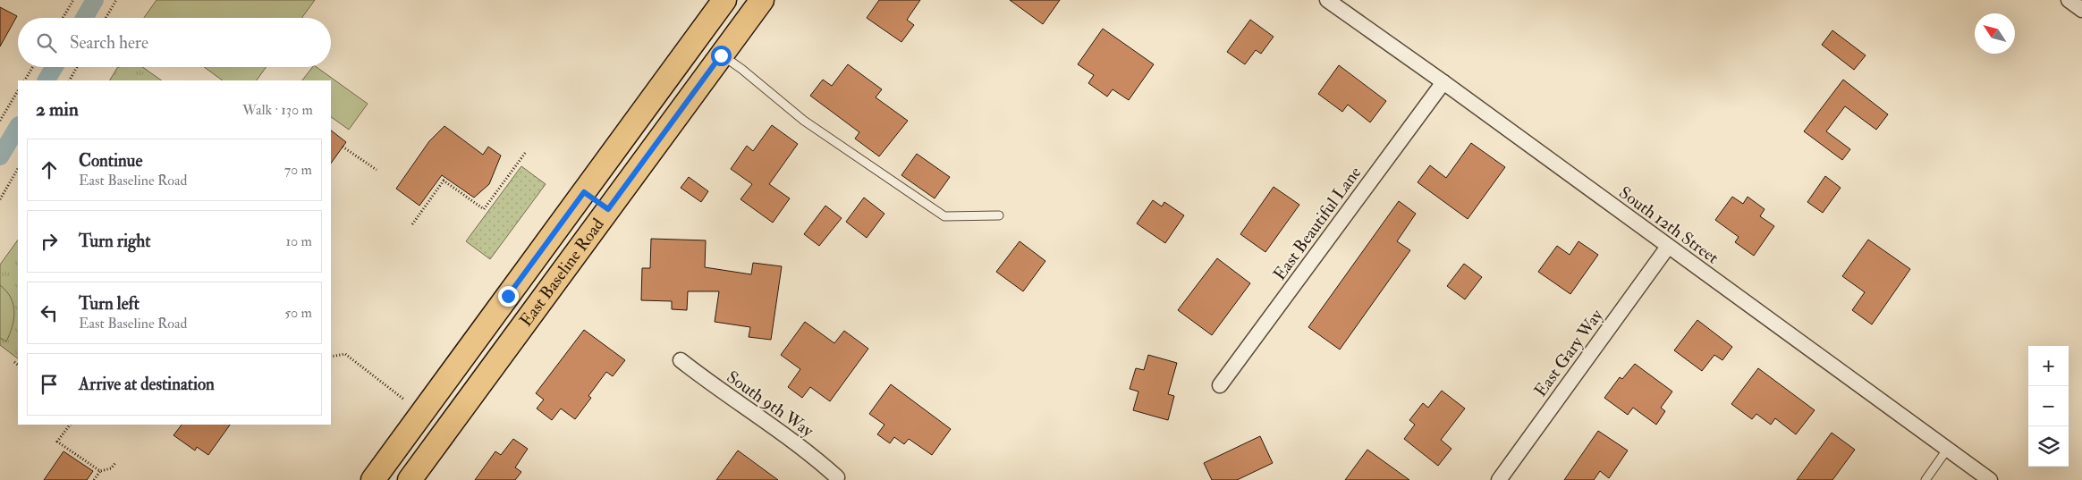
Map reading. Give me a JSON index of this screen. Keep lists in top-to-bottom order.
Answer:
{
  "streets": {
    "main road": ["East Baseline Road"],
    "street": [
      "East Beautiful Lane",
      "South 12th Street",
      "East Gary Way",
      "South 9th Way"
    ]
  },
  "crossings": [
    ["East Beautiful Lane", "South 12th Street"],
    ["South 12th Street", "East Gary Way"]
  ],
  "north": "top left",
  "page": {
    "search": "Search here",
    "heading": ["2 min", "Walk · 130 m"],
    "list": [
      ["Continue", "East Baseline Road", "70 m"],
      ["Turn right", "10 m"],
      ["Turn left", "East Baseline Road", "50 m"],
      "Arrive at destination"
    ],
    "map_buttons": ["+", "−"]
  }
}
